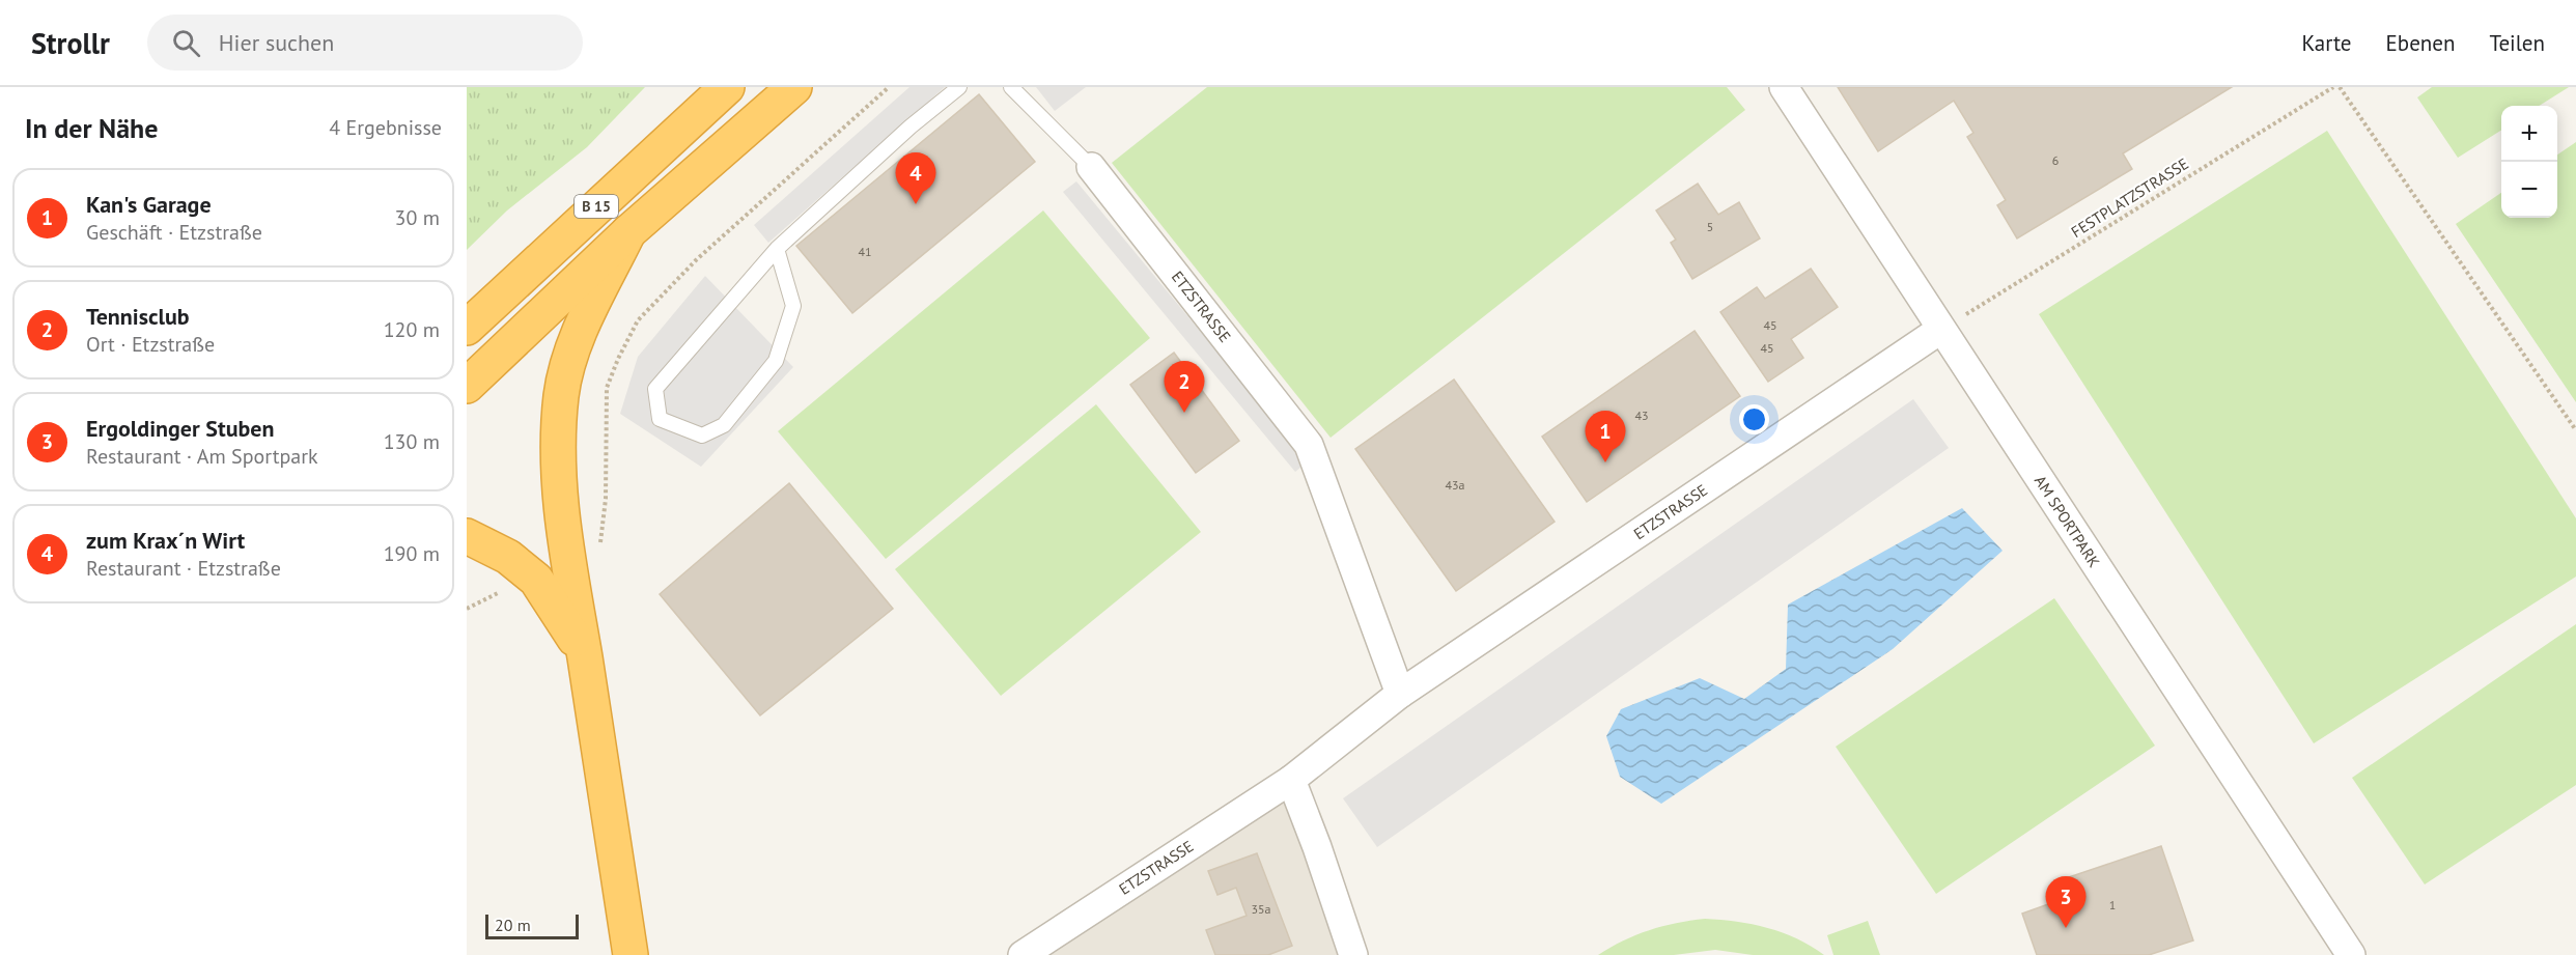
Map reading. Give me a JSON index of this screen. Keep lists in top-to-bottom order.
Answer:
{
  "streets": {
    "highway": ["B 15"],
    "street": ["ETZSTRASSE", "AM SPORTPARK"],
    "path": ["FESTPLATZSTRASSE"]
  },
  "crossings": [
    ["FESTPLATZSTRASSE", "ETZSTRASSE"],
    ["FESTPLATZSTRASSE", "AM SPORTPARK"],
    ["ETZSTRASSE", "AM SPORTPARK"]
  ],
  "house_numbers": [
    "6",
    "5",
    "41",
    "45",
    "45",
    "43",
    "43a",
    "1",
    "35a"
  ],
  "scale_bar": "20 m",
  "page": {
    "header": "Strollr",
    "search": "Hier suchen",
    "nav": ["Karte", "Ebenen", "Teilen"],
    "heading": ["In der Nähe", "4 Ergebnisse"],
    "map_buttons": ["+", "−"],
    "pins": [
      "4",
      "2",
      "1",
      "3"
    ],
    "list": [
      {
        "mark": "1",
        "name": "Kan's Garage",
        "note": "Geschäft · Etzstraße",
        "value": "30 m"
      },
      {
        "mark": "2",
        "name": "Tennisclub",
        "note": "Ort · Etzstraße",
        "value": "120 m"
      },
      {
        "mark": "3",
        "name": "Ergoldinger Stuben",
        "note": "Restaurant · Am Sportpark",
        "value": "130 m"
      },
      {
        "mark": "4",
        "name": "zum Krax´n Wirt",
        "note": "Restaurant · Etzstraße",
        "value": "190 m"
      }
    ],
    "scale": "20 m"
  }
}
